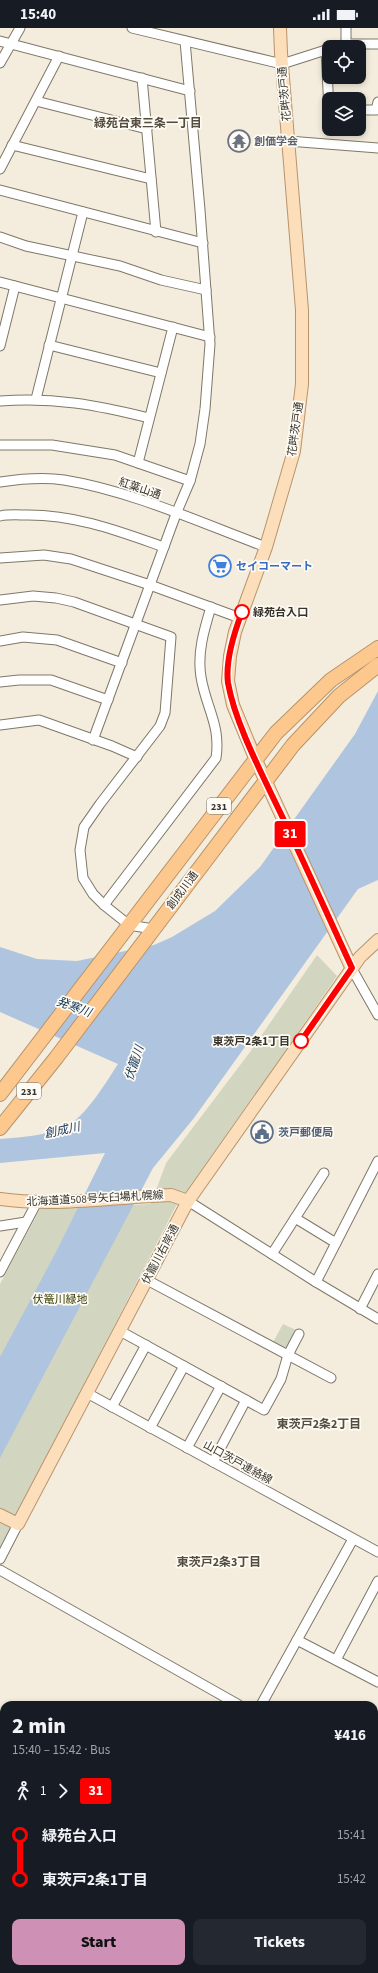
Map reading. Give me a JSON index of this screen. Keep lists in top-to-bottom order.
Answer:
{
  "streets": {
    "highway": ["231", "創成川通"],
    "main road": ["花畔茨戸通", "北海道道508号矢臼場札幌線", "伏籠川右岸通"],
    "street": ["紅葉山通", "山口茨戸連絡線"]
  },
  "crossings": [
    ["花畔茨戸通", "紅葉山通"],
    ["花畔茨戸通", "創成川通"],
    ["花畔茨戸通", "伏籠川右岸通"],
    ["北海道道508号矢臼場札幌線", "伏籠川右岸通"],
    ["伏籠川右岸通", "山口茨戸連絡線"]
  ],
  "districts": ["緑苑台東三条一丁目", "東茨戸2条2丁目", "東茨戸2条3丁目"],
  "water": ["発寒川", "伏籠川", "創成川"],
  "parks": ["伏篭川緑地"],
  "places": {
    "temple": ["創価学会"],
    "supermarket": ["セイコーマート"],
    "other": ["緑苑台入口", "東茨戸2条1丁目"],
    "public building": ["茨戸郵便局"]
  },
  "lines": ["bus line 31"],
  "page": {
    "status": "15:40",
    "on_map": "31",
    "heading": ["2 min", "15:40 – 15:42 · Bus", "¥416"],
    "legs": ["1", "31"],
    "list": [
      {
        "name": "緑苑台入口",
        "value": "15:41"
      },
      {
        "name": "東茨戸2条1丁目",
        "value": "15:42"
      }
    ],
    "buttons": ["Start", "Tickets"]
  }
}
